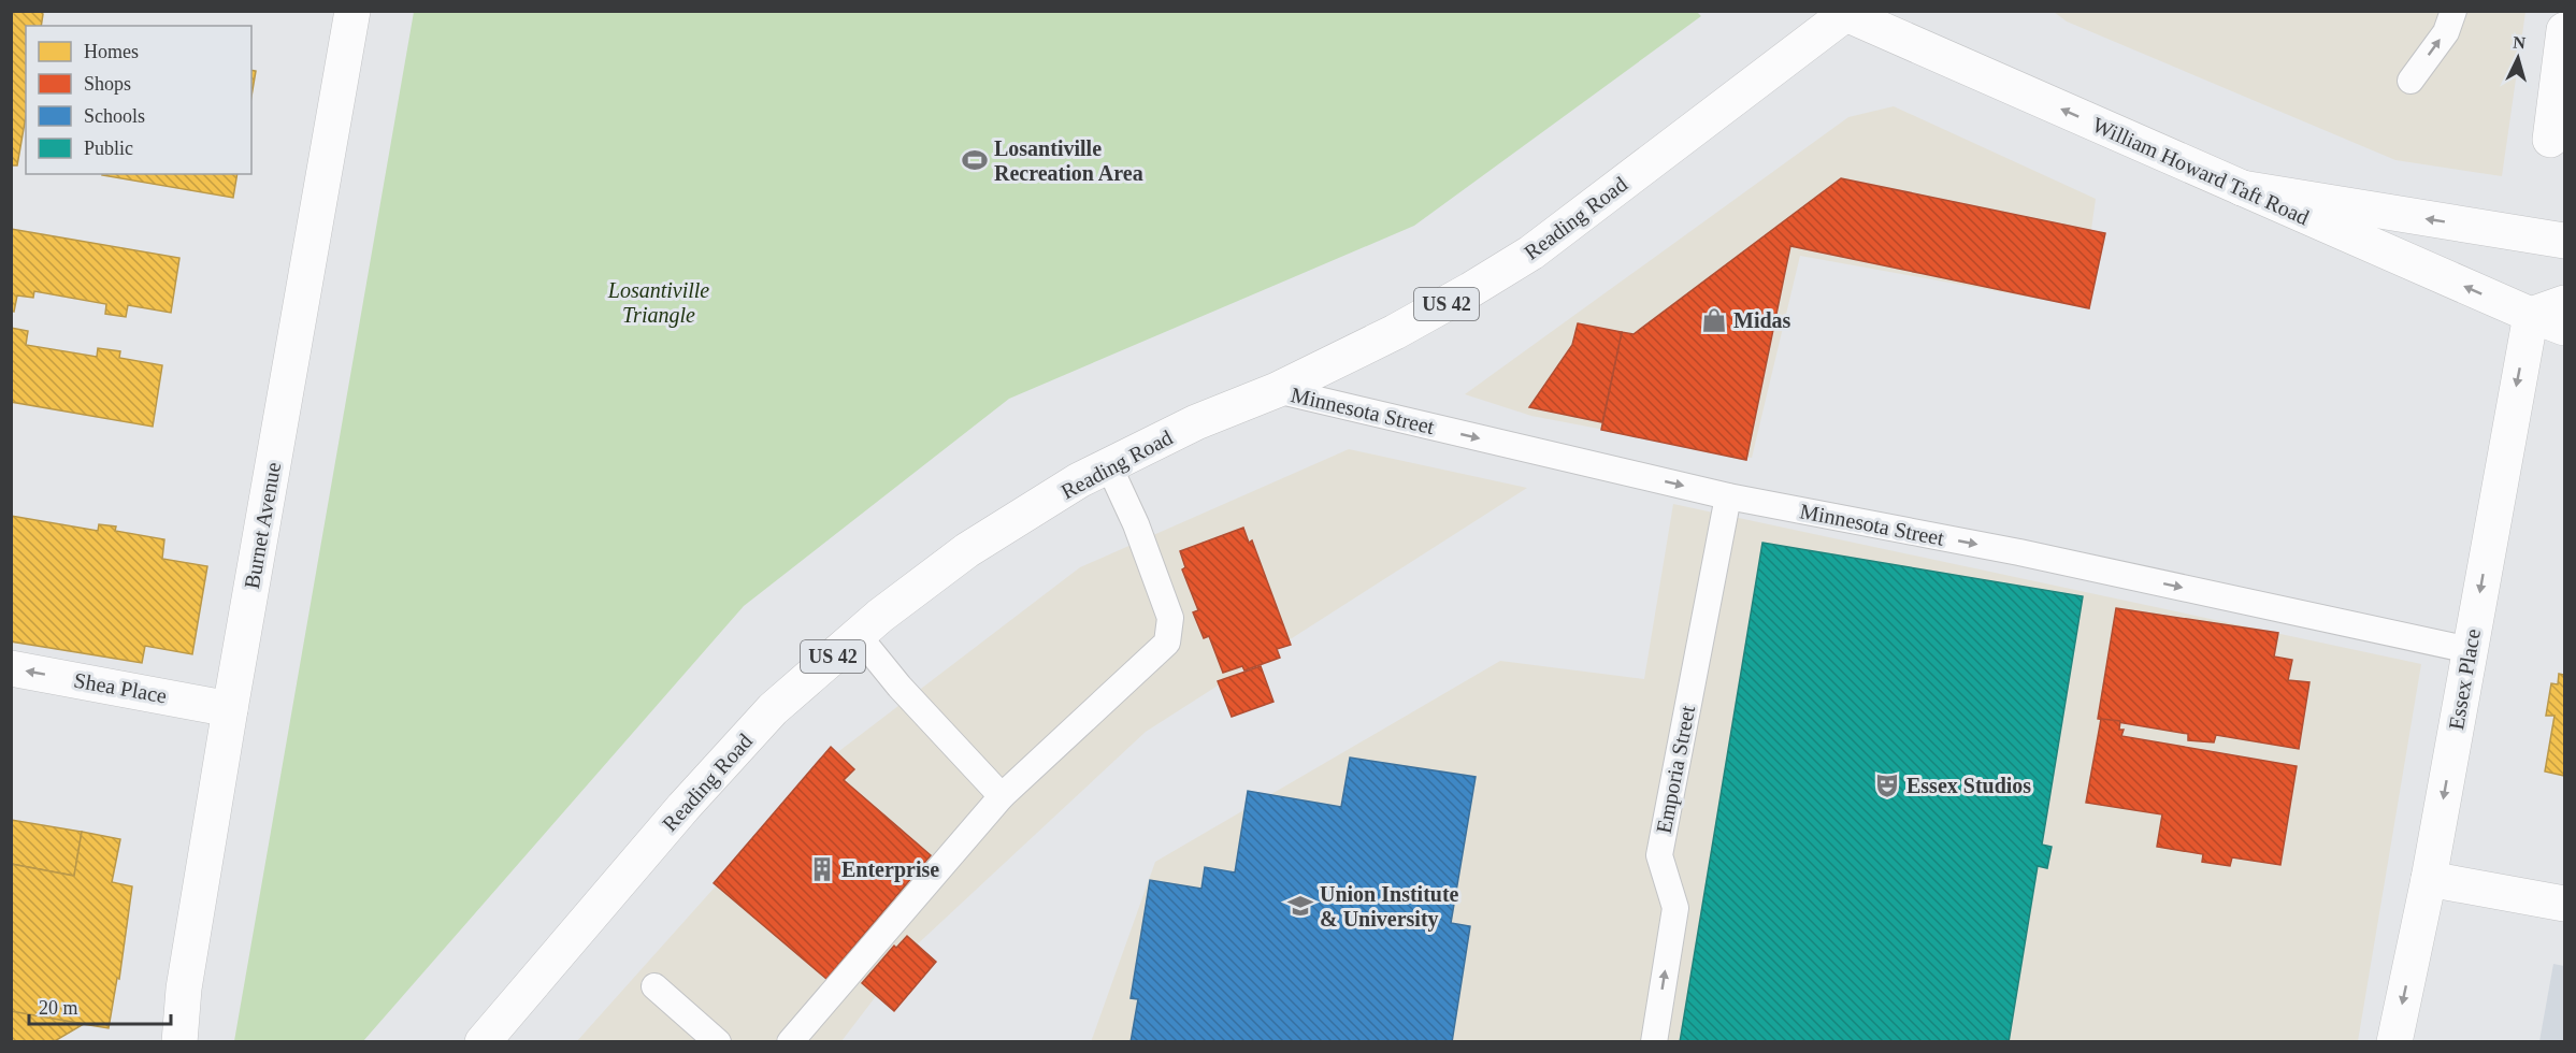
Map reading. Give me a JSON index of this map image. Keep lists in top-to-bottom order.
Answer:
{
  "streets": {
    "main road": [
      "William Howard Taft Road",
      "Reading Road",
      "US 42",
      "Burnet Avenue",
      "Essex Place",
      "Shea Place"
    ],
    "lane": ["Minnesota Street", "Emporia Street"]
  },
  "crossings": [
    ["William Howard Taft Road", "Reading Road"],
    ["William Howard Taft Road", "Essex Place"],
    ["Reading Road", "Minnesota Street"],
    ["Minnesota Street", "Essex Place"],
    ["Minnesota Street", "Emporia Street"],
    ["Burnet Avenue", "Shea Place"]
  ],
  "one_way": [
    "Minnesota Street",
    "Essex Place",
    "Shea Place",
    "Emporia Street"
  ],
  "parks": ["Losantiville Triangle"],
  "places": {
    "sports": ["Losantiville Recreation Area"],
    "shop": ["Midas"],
    "theatre": ["Essex Studios"],
    "building": ["Enterprise"],
    "school or university": ["Union Institute & University"]
  },
  "legend": [
    "Homes",
    "Shops",
    "Schools",
    "Public"
  ],
  "scale_bar": "20 m",
  "north": "top"
}
